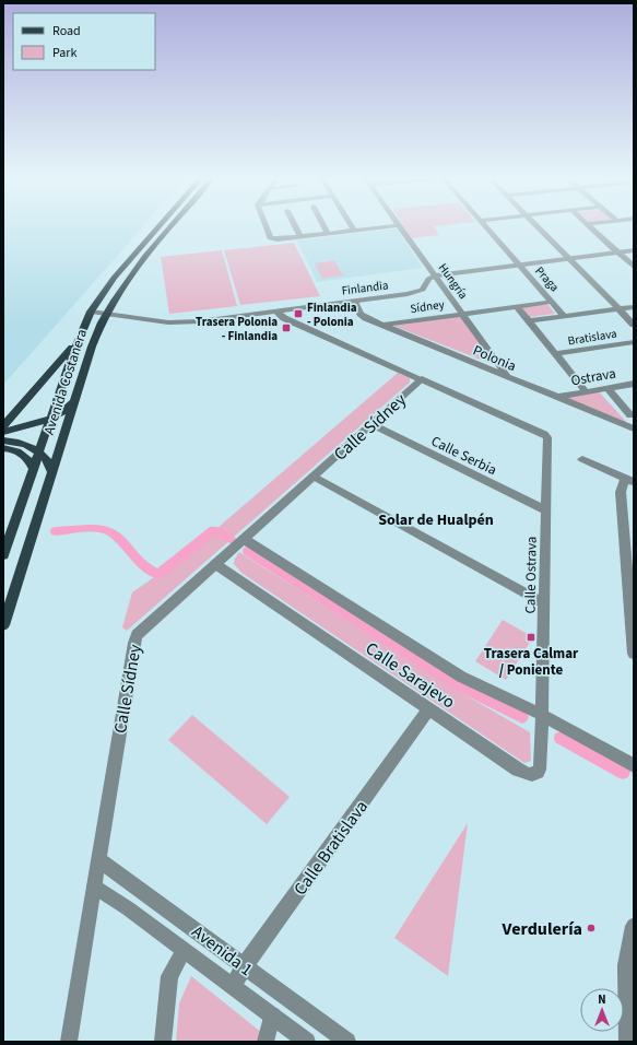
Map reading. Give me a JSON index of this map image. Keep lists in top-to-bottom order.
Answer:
{
  "streets": {
    "main road": ["Avenida Costanera"],
    "street": [
      "Praga",
      "Hungría",
      "Finlandia",
      "Sídney",
      "Bratislava",
      "Polonia",
      "Ostrava",
      "Calle Sídney",
      "Calle Serbia",
      "Calle Ostrava",
      "Calle Sarajevo",
      "Calle Bratislava",
      "Avenida 1"
    ]
  },
  "crossings": [
    ["Praga", "Sídney"],
    ["Hungría", "Finlandia"],
    ["Hungría", "Sídney"],
    ["Hungría", "Polonia"],
    ["Finlandia", "Polonia"],
    ["Finlandia", "Avenida Costanera"],
    ["Sídney", "Polonia"],
    ["Polonia", "Ostrava"],
    ["Calle Sídney", "Calle Serbia"],
    ["Calle Sídney", "Calle Ostrava"],
    ["Calle Sídney", "Calle Sarajevo"],
    ["Calle Sídney", "Avenida 1"],
    ["Calle Serbia", "Calle Ostrava"],
    ["Calle Ostrava", "Calle Sarajevo"],
    ["Calle Sarajevo", "Calle Bratislava"],
    ["Calle Bratislava", "Avenida 1"]
  ],
  "districts": ["Solar de Hualpén"],
  "places": {
    "transit": ["Finlandia - Polonia", "Trasera Polonia - Finlandia", "Trasera Calmar / Poniente"],
    "other": ["Verdulería"]
  },
  "legend": ["Road", "Park"],
  "north": "top"
}
